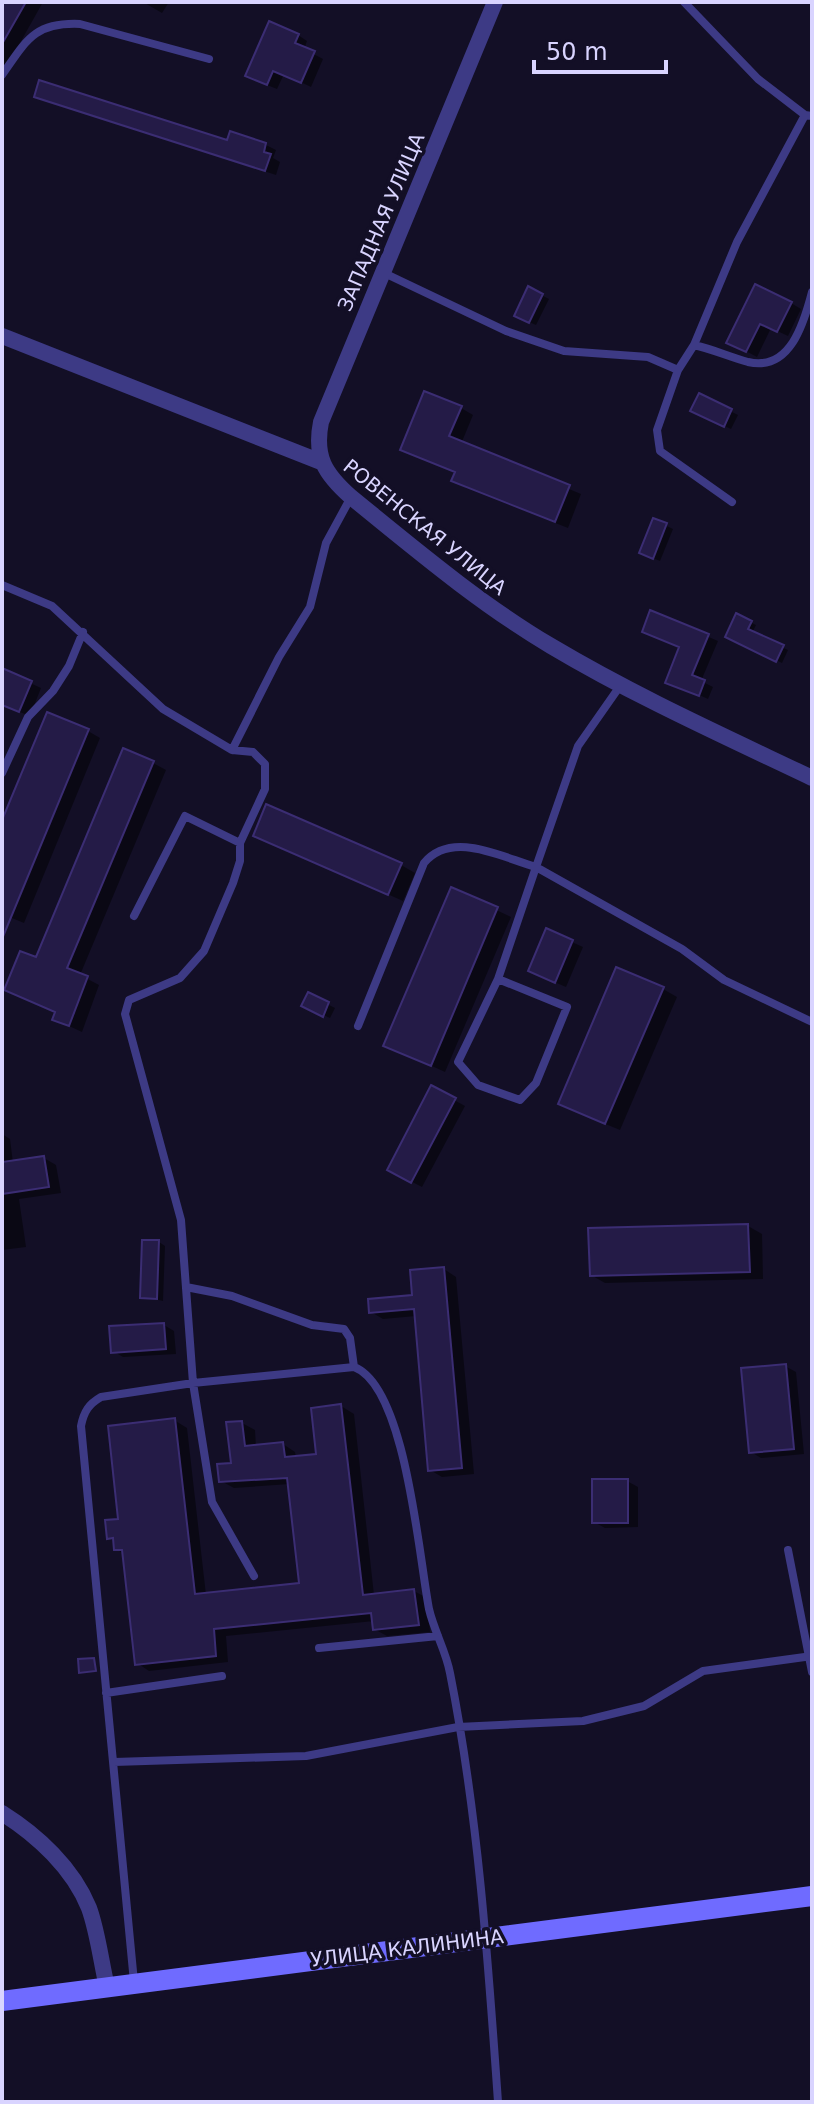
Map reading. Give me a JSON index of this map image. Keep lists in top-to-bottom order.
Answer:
{
  "streets": {
    "main road": ["УЛИЦА КАЛИНИНА"],
    "street": ["ЗАПАДНАЯ УЛИЦА", "РОВЕНСКАЯ УЛИЦА"]
  },
  "crossings": [
    ["ЗАПАДНАЯ УЛИЦА", "РОВЕНСКАЯ УЛИЦА"]
  ],
  "scale_bar": "50 m"
}
